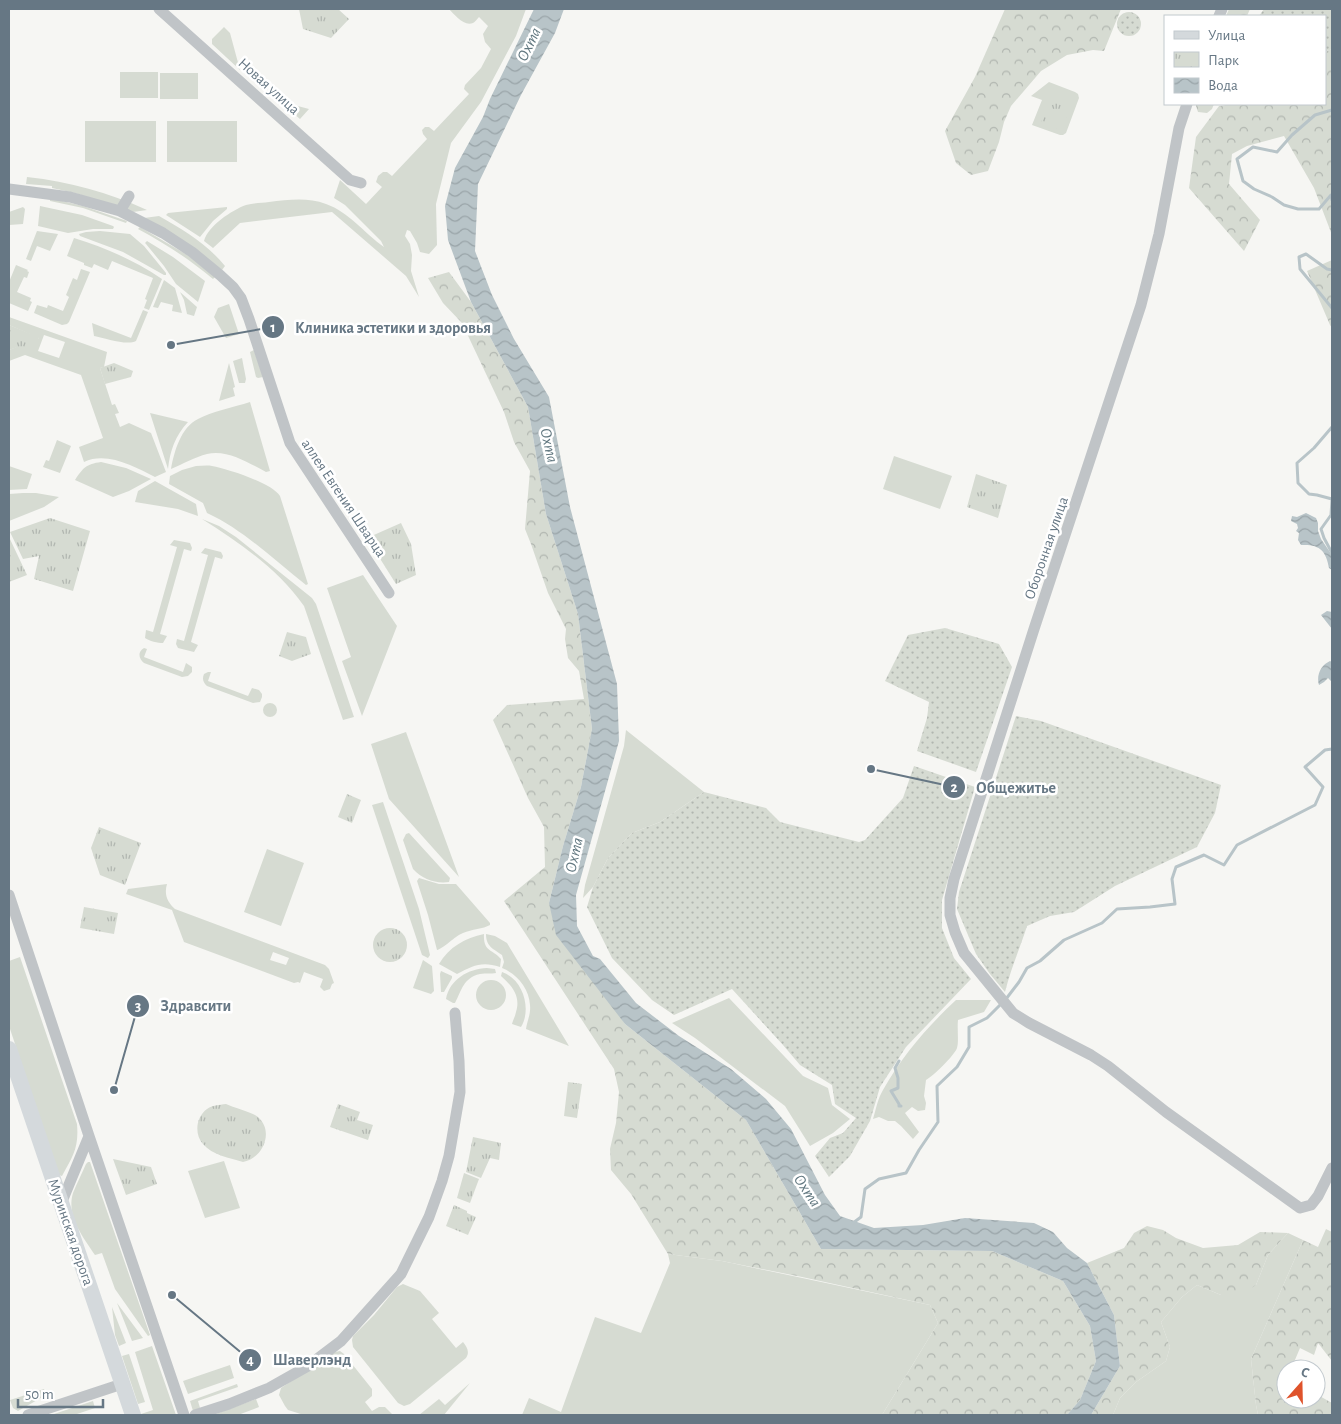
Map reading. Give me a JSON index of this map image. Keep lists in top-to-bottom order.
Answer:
{
  "streets": {
    "street": [
      "Новая улица",
      "аллея Евгения Шварца",
      "Оборонная улица",
      "Муринская дорога"
    ]
  },
  "water": ["Охта"],
  "places": [
    "Клиника эстетики и здоровья",
    "Общежитье",
    "Здравсити",
    "Шаверлэнд"
  ],
  "legend": ["Улица", "Парк", "Вода"],
  "scale_bar": "50 m",
  "north": "top"
}
